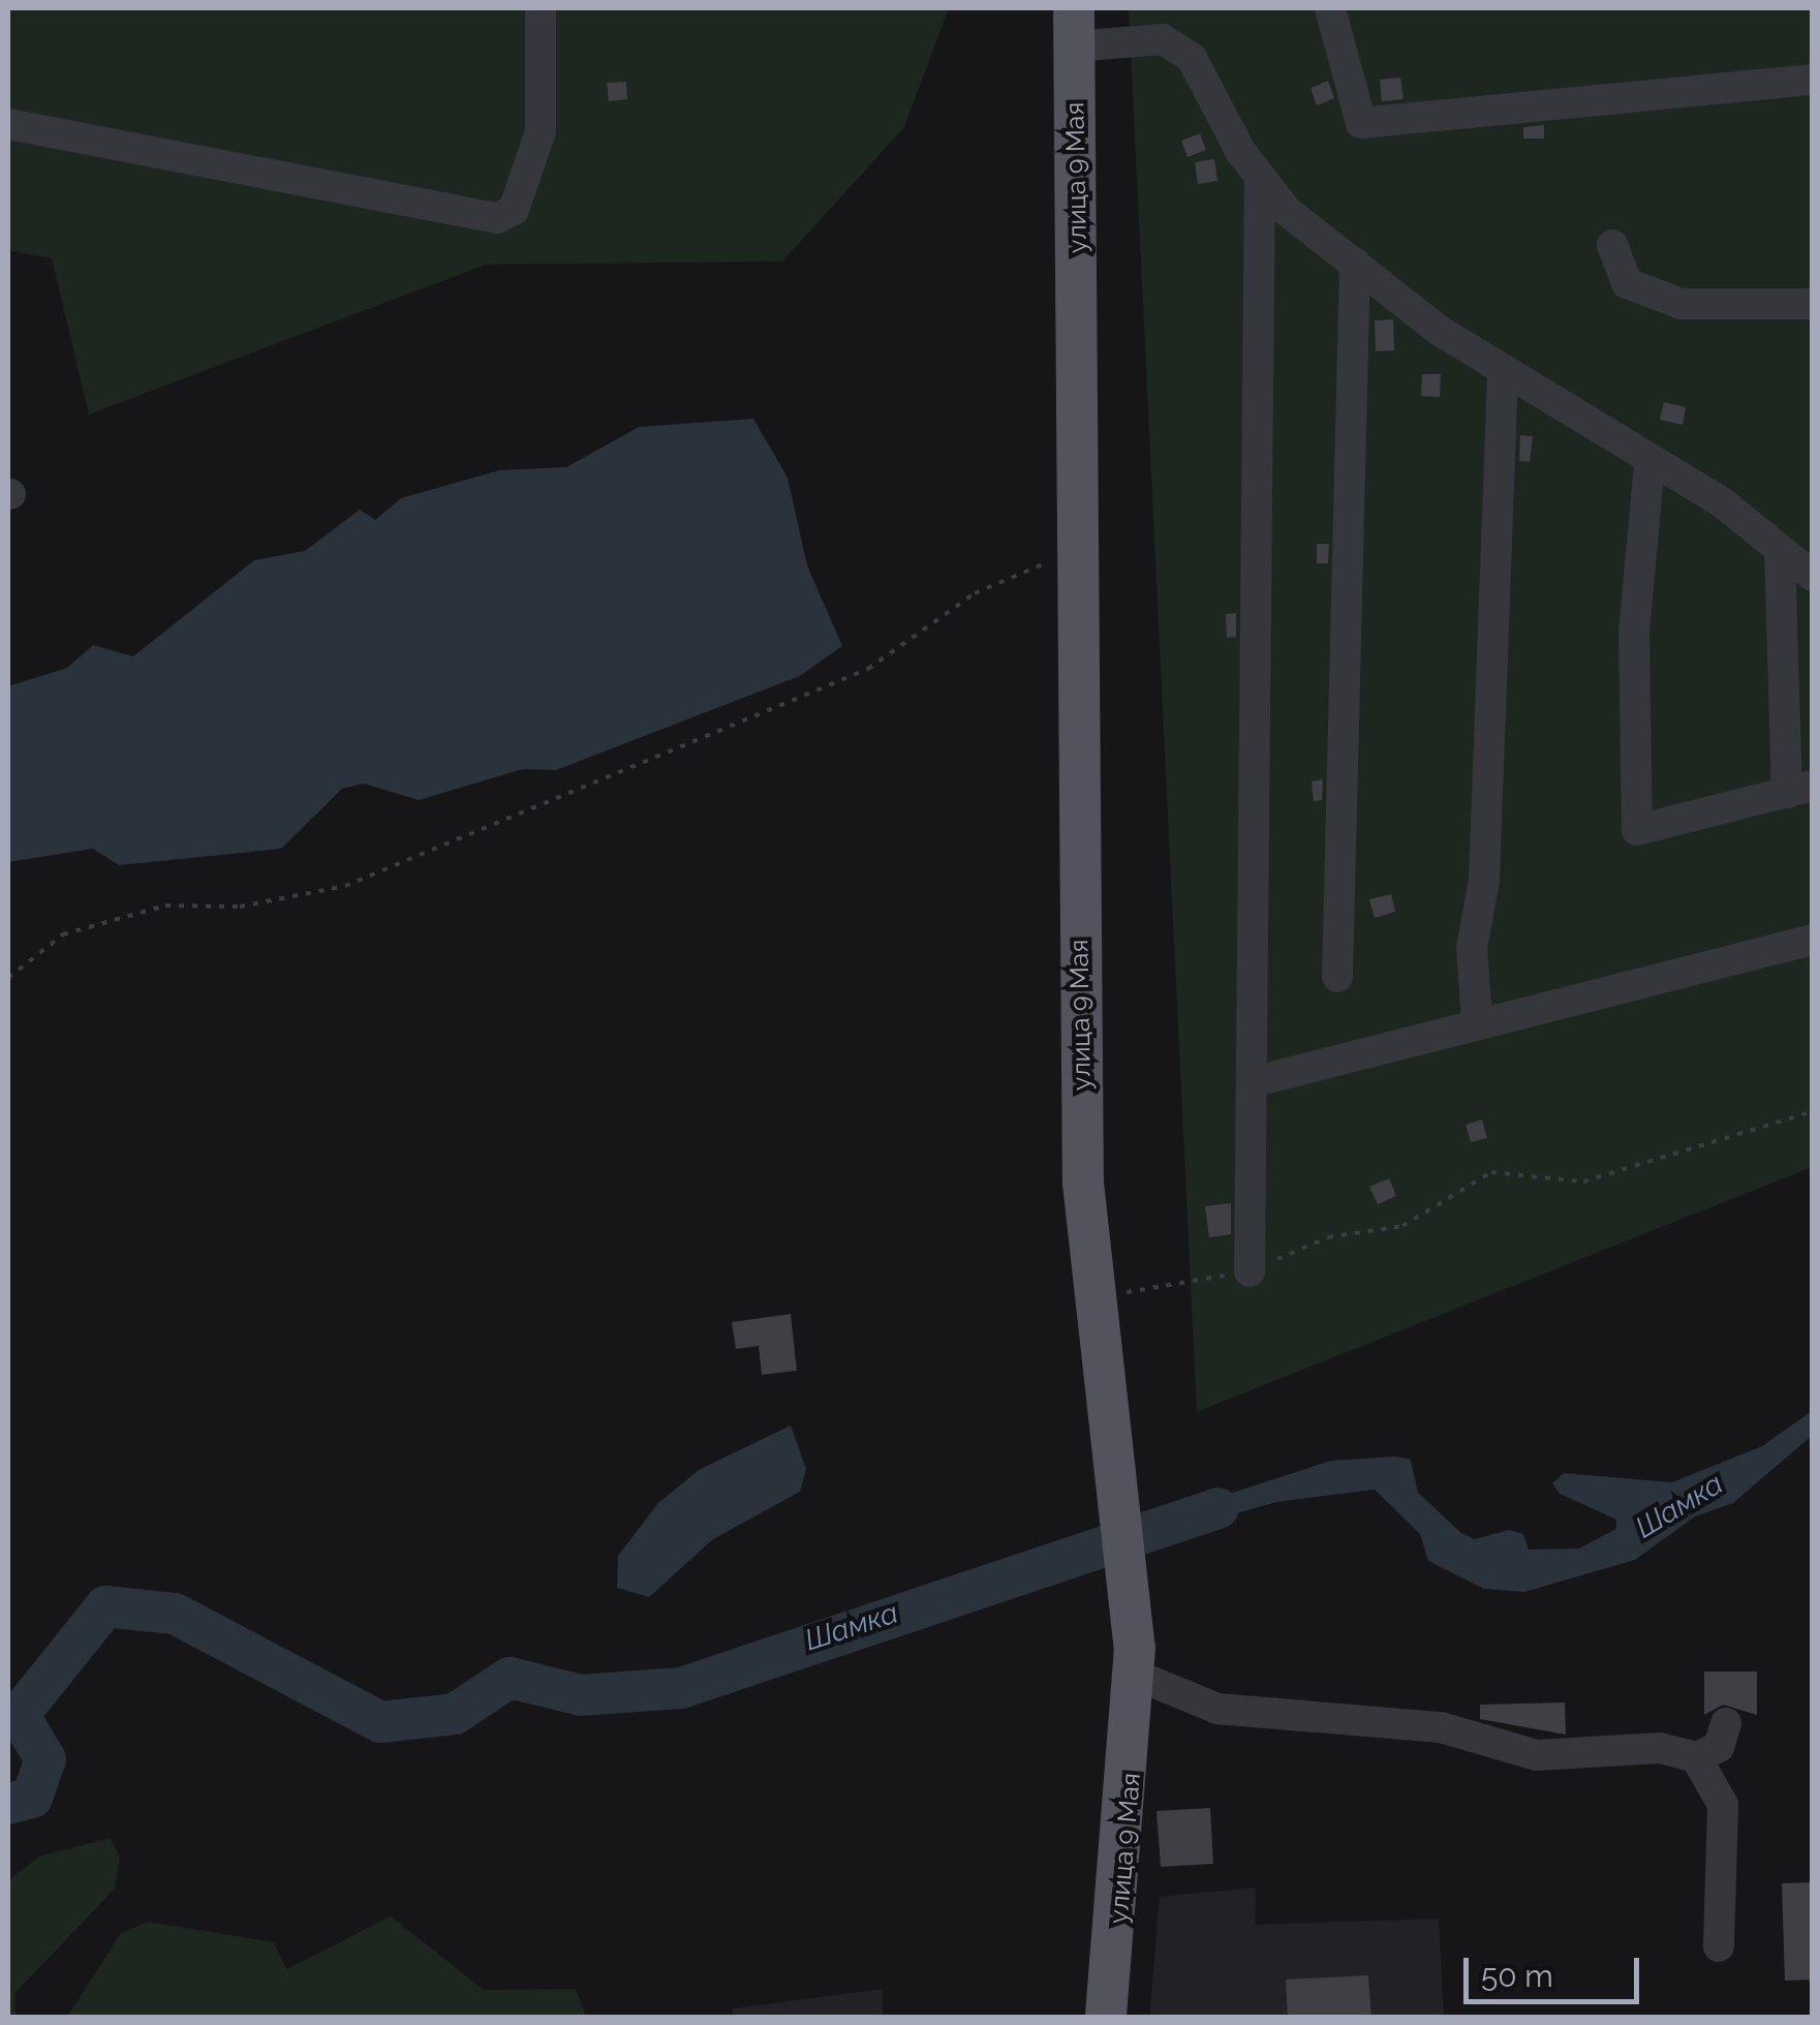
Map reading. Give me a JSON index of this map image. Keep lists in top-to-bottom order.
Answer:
{
  "streets": {
    "main road": ["улица 9 Мая"]
  },
  "water": ["Шамка"],
  "scale_bar": "50 m"
}
